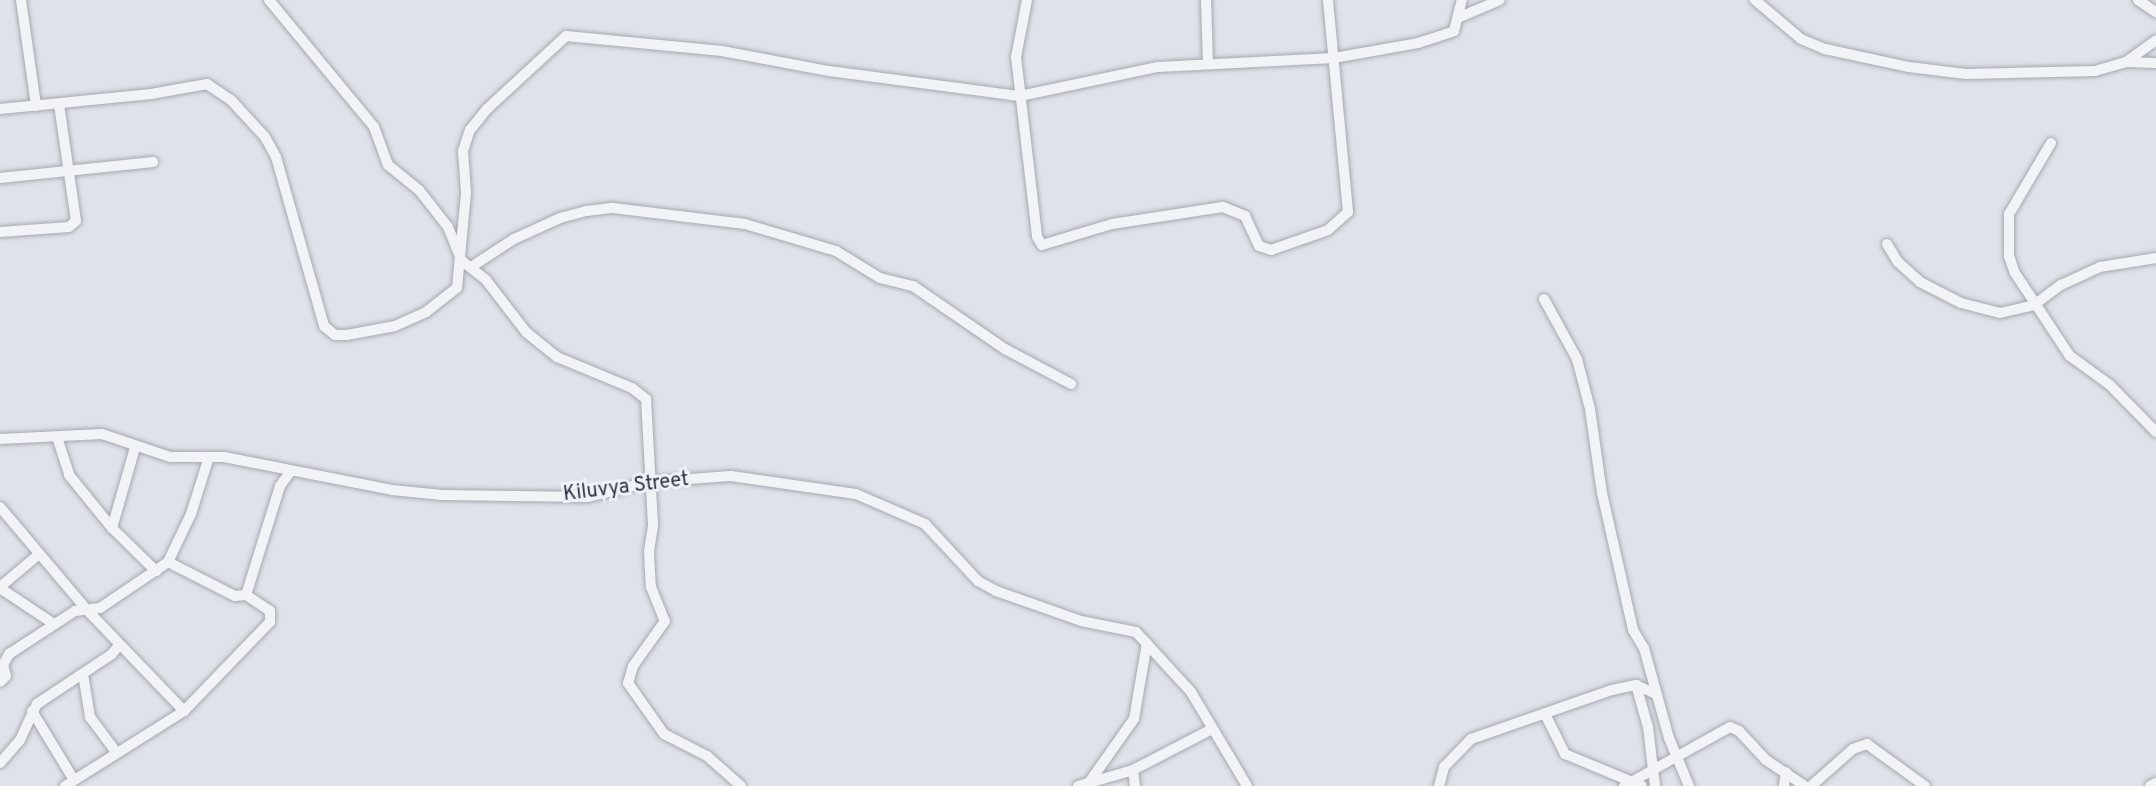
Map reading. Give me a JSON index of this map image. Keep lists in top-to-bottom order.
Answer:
{
  "streets": {
    "street": ["Kiluvya Street"]
  }
}
